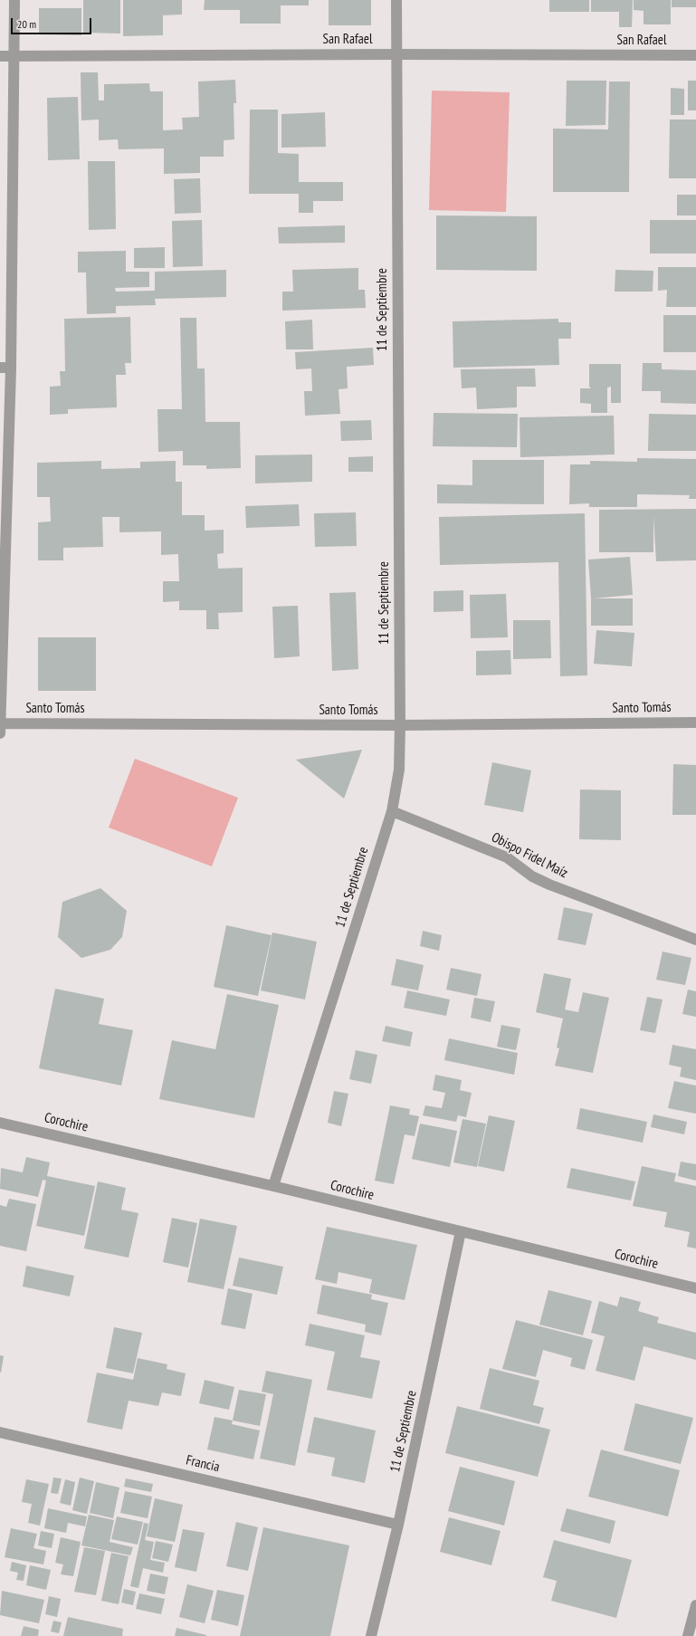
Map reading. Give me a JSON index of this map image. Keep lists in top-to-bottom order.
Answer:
{
  "streets": {
    "street": [
      "San Rafael",
      "11 de Septiembre",
      "Santo Tomás",
      "Obispo Fidel Maíz",
      "Corochire",
      "Francia"
    ]
  },
  "crossings": [
    ["San Rafael", "11 de Septiembre"],
    ["11 de Septiembre", "Santo Tomás"],
    ["11 de Septiembre", "Obispo Fidel Maíz"],
    ["11 de Septiembre", "Corochire"],
    ["11 de Septiembre", "Francia"]
  ],
  "scale_bar": "20 m"
}
